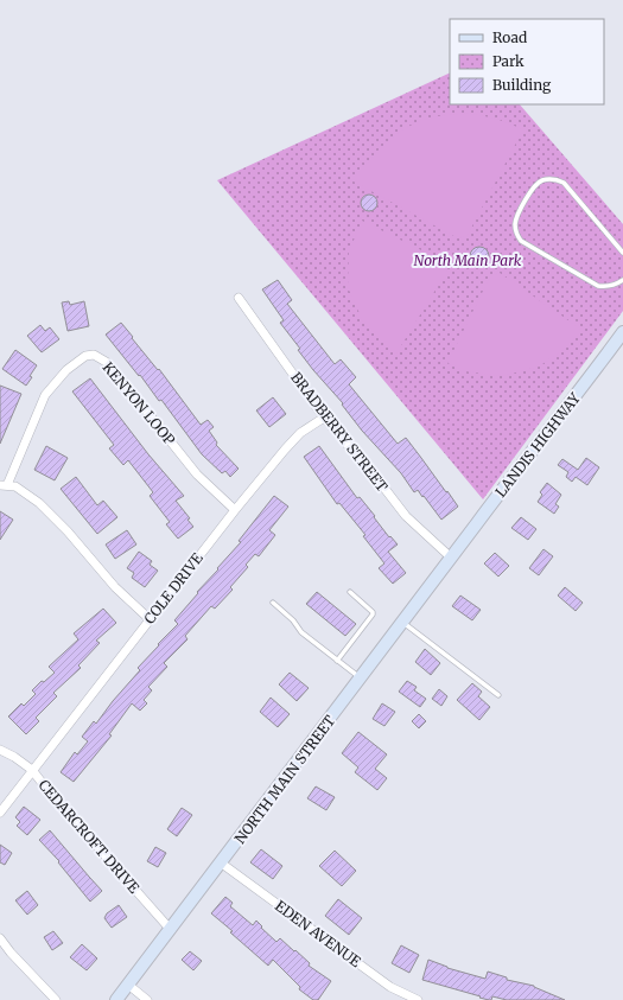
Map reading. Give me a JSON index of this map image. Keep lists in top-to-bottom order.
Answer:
{
  "streets": {
    "main road": ["LANDIS HIGHWAY", "NORTH MAIN STREET"],
    "street": [
      "KENYON LOOP",
      "BRADBERRY STREET",
      "COLE DRIVE",
      "CEDARCROFT DRIVE",
      "EDEN AVENUE"
    ]
  },
  "crossings": [
    ["KENYON LOOP", "COLE DRIVE"],
    ["BRADBERRY STREET", "LANDIS HIGHWAY"],
    ["BRADBERRY STREET", "COLE DRIVE"],
    ["BRADBERRY STREET", "NORTH MAIN STREET"],
    ["LANDIS HIGHWAY", "NORTH MAIN STREET"],
    ["COLE DRIVE", "CEDARCROFT DRIVE"],
    ["NORTH MAIN STREET", "CEDARCROFT DRIVE"],
    ["NORTH MAIN STREET", "EDEN AVENUE"]
  ],
  "parks": ["North Main Park"],
  "legend": ["Road", "Park", "Building"]
}
